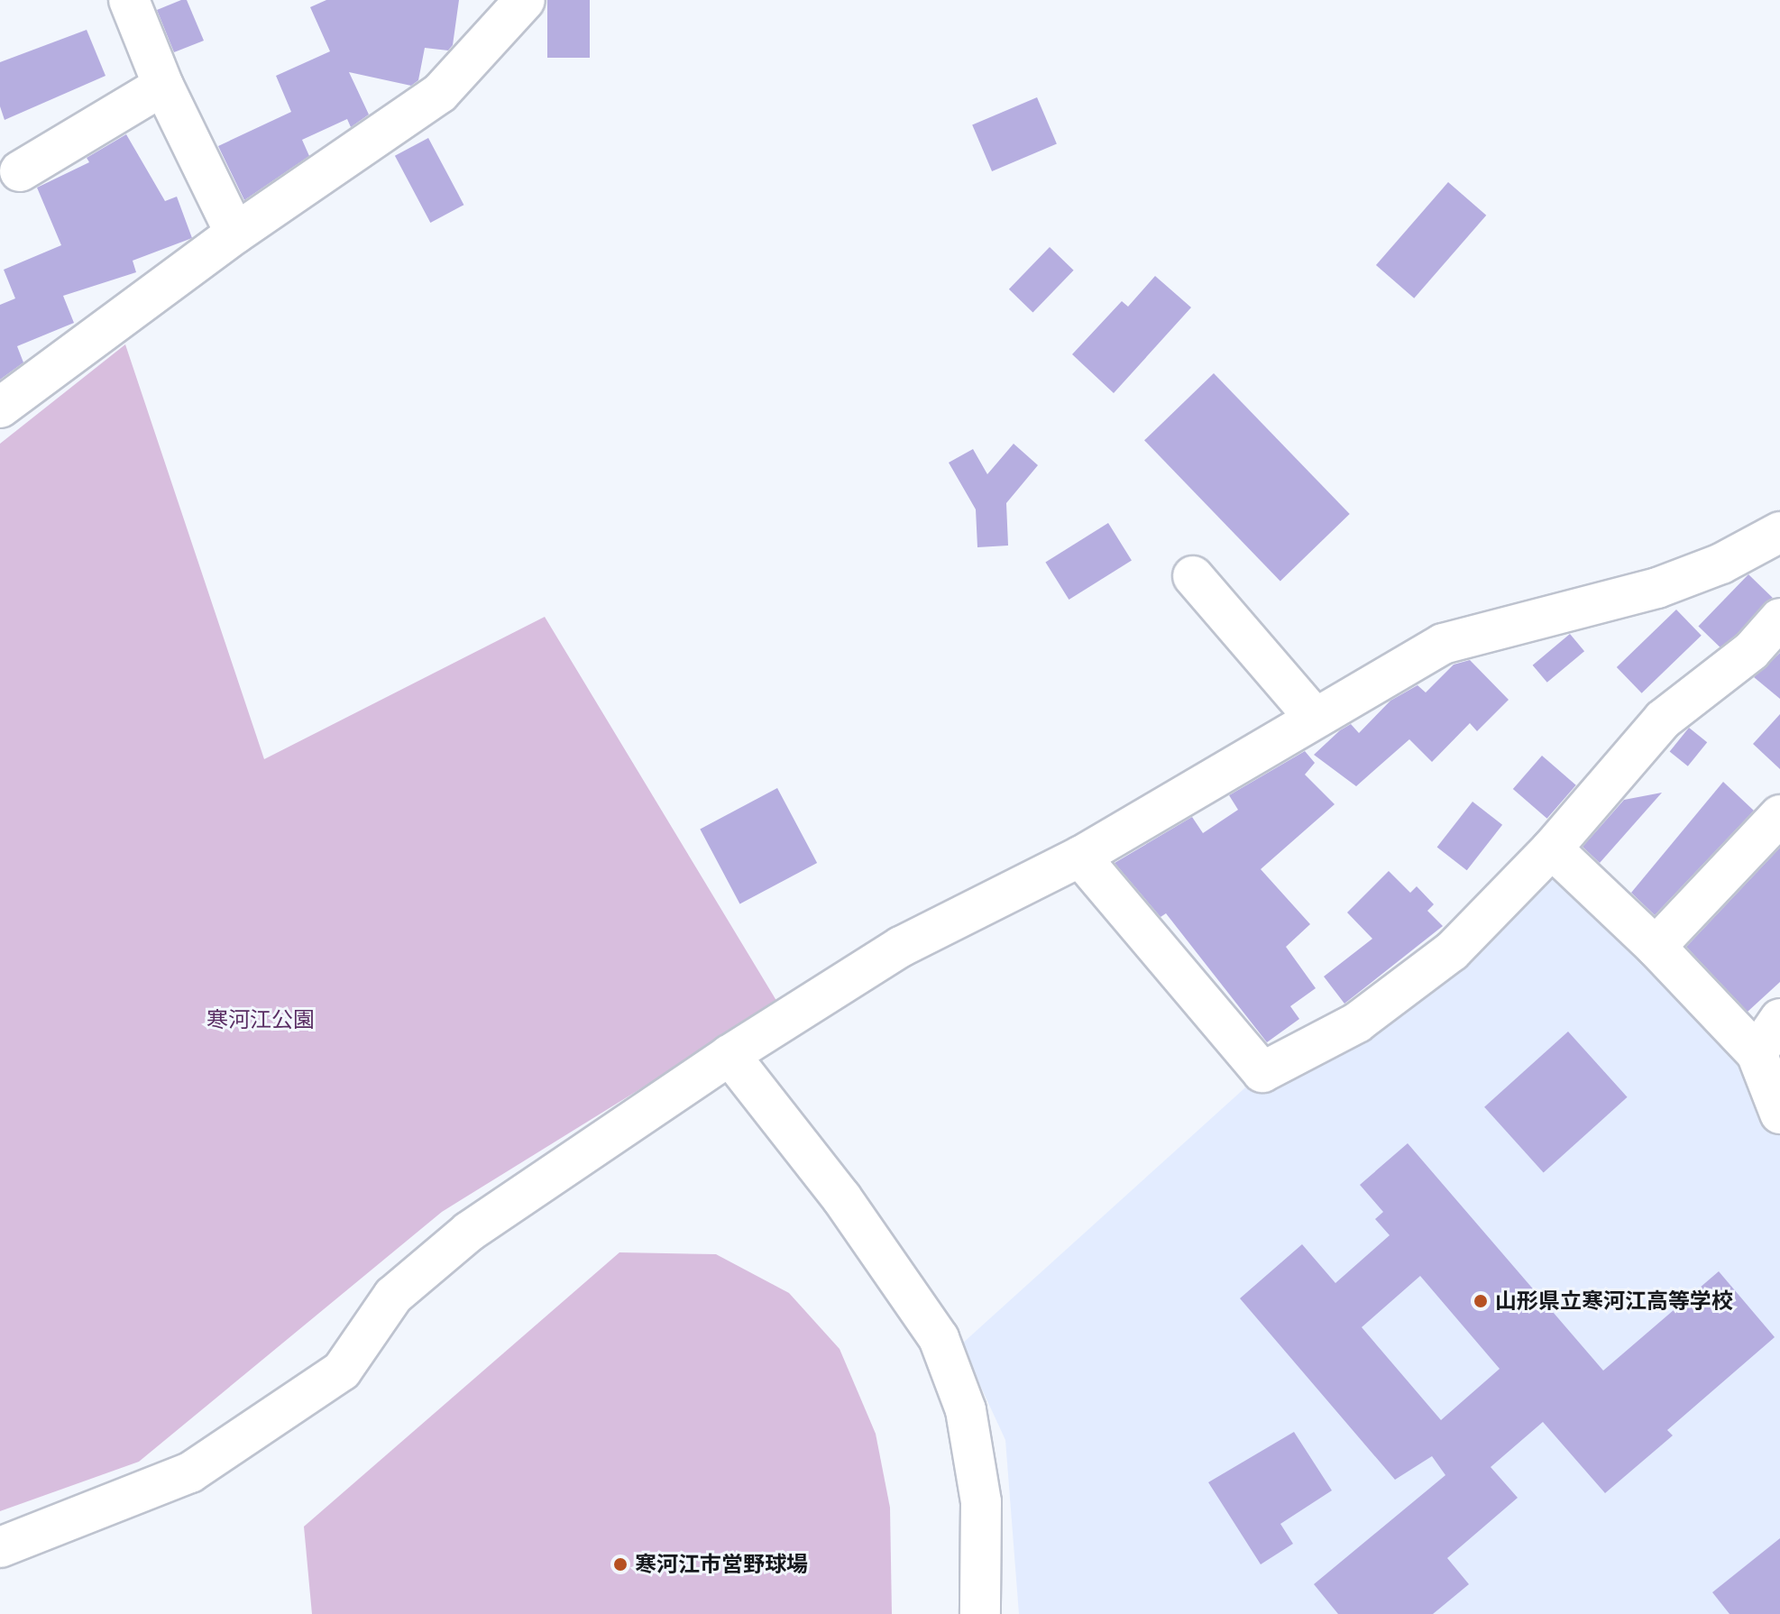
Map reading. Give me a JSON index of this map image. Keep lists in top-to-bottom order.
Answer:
{
  "parks": ["寒河江公園"],
  "places": ["山形県立寒河江高等学校", "寒河江市営野球場"]
}
